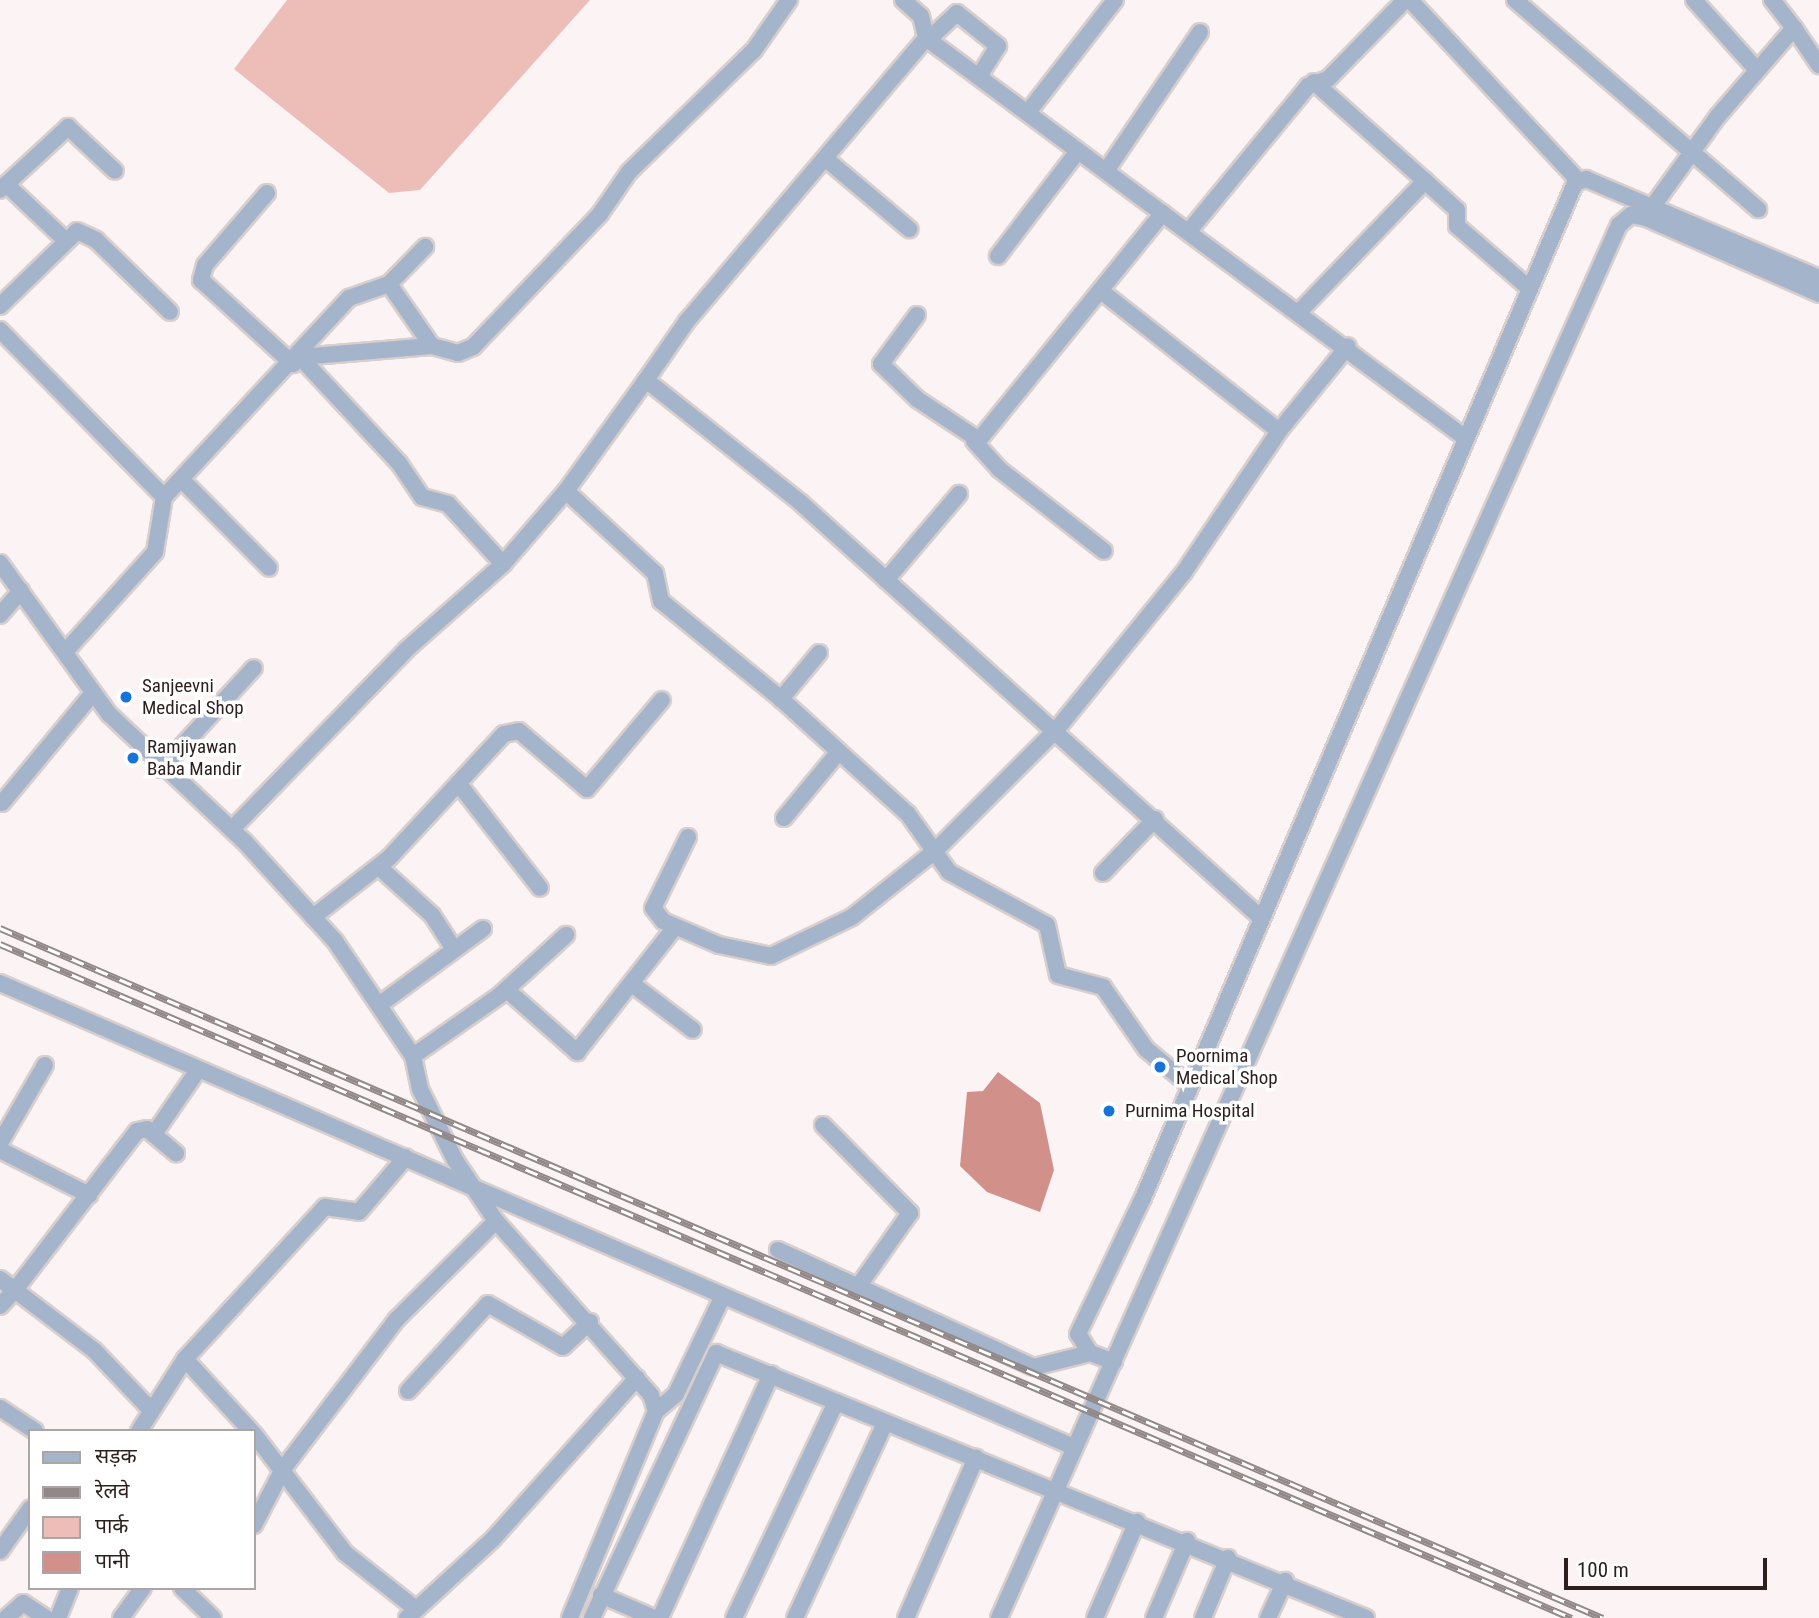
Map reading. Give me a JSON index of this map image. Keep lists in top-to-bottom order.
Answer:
{
  "places": [
    "Sanjeevni Medical Shop",
    "Ramjiyawan Baba Mandir",
    "Poornima Medical Shop",
    "Purnima Hospital"
  ],
  "legend": [
    "सड़क",
    "रेलवे",
    "पार्क",
    "पानी"
  ],
  "scale_bar": "100 m"
}
